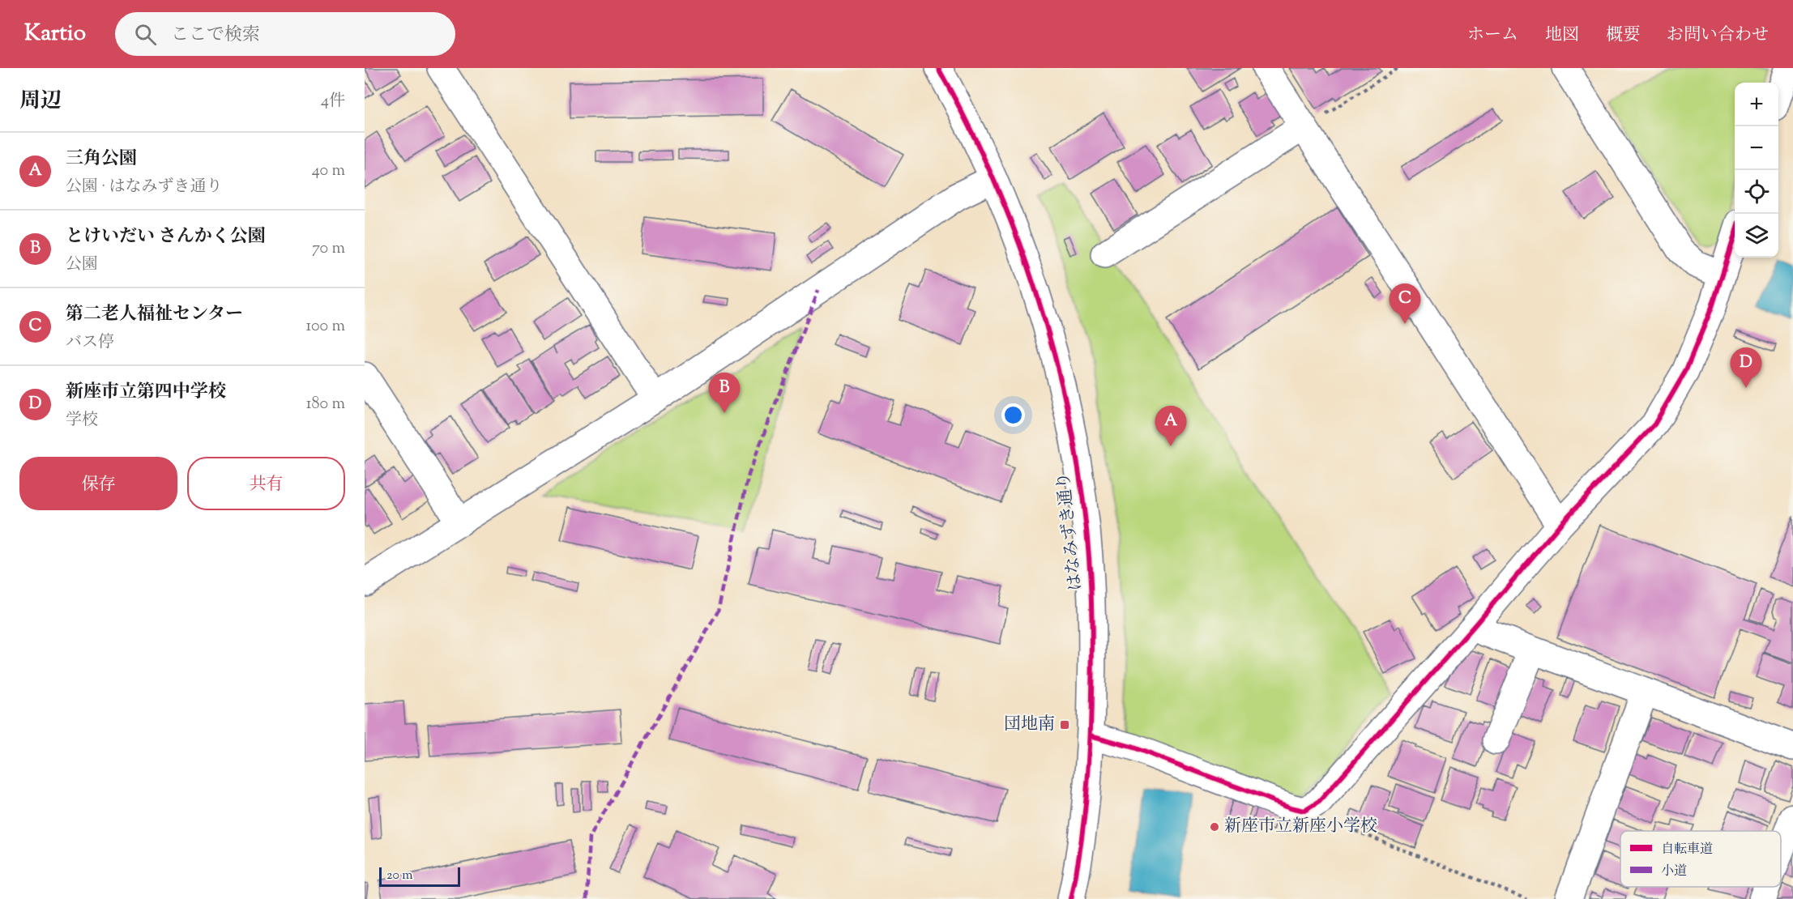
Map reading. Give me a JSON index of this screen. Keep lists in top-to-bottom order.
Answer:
{
  "streets": {
    "street": ["はなみずき通り"]
  },
  "places": {
    "transit": ["団地南"],
    "other": ["新座市立新座小学校"]
  },
  "legend": ["自転車道", "小道"],
  "scale_bar": "20 m",
  "page": {
    "header": "Kartio",
    "search": "ここで検索",
    "nav": [
      "ホーム",
      "地図",
      "概要",
      "お問い合わせ"
    ],
    "heading": ["周辺", "4件"],
    "map_buttons": ["+", "−"],
    "list": [
      {
        "mark": "A",
        "name": "三角公園",
        "note": "公園 · はなみずき通り",
        "value": "40 m"
      },
      {
        "mark": "B",
        "name": "とけいだい さんかく公園",
        "note": "公園",
        "value": "70 m"
      },
      {
        "mark": "C",
        "name": "第二老人福祉センター",
        "note": "バス停",
        "value": "100 m"
      },
      {
        "mark": "D",
        "name": "新座市立第四中学校",
        "note": "学校",
        "value": "180 m"
      }
    ],
    "pins": [
      "C",
      "D",
      "B",
      "A"
    ],
    "buttons": ["保存", "共有"],
    "scale": "20 m"
  }
}
